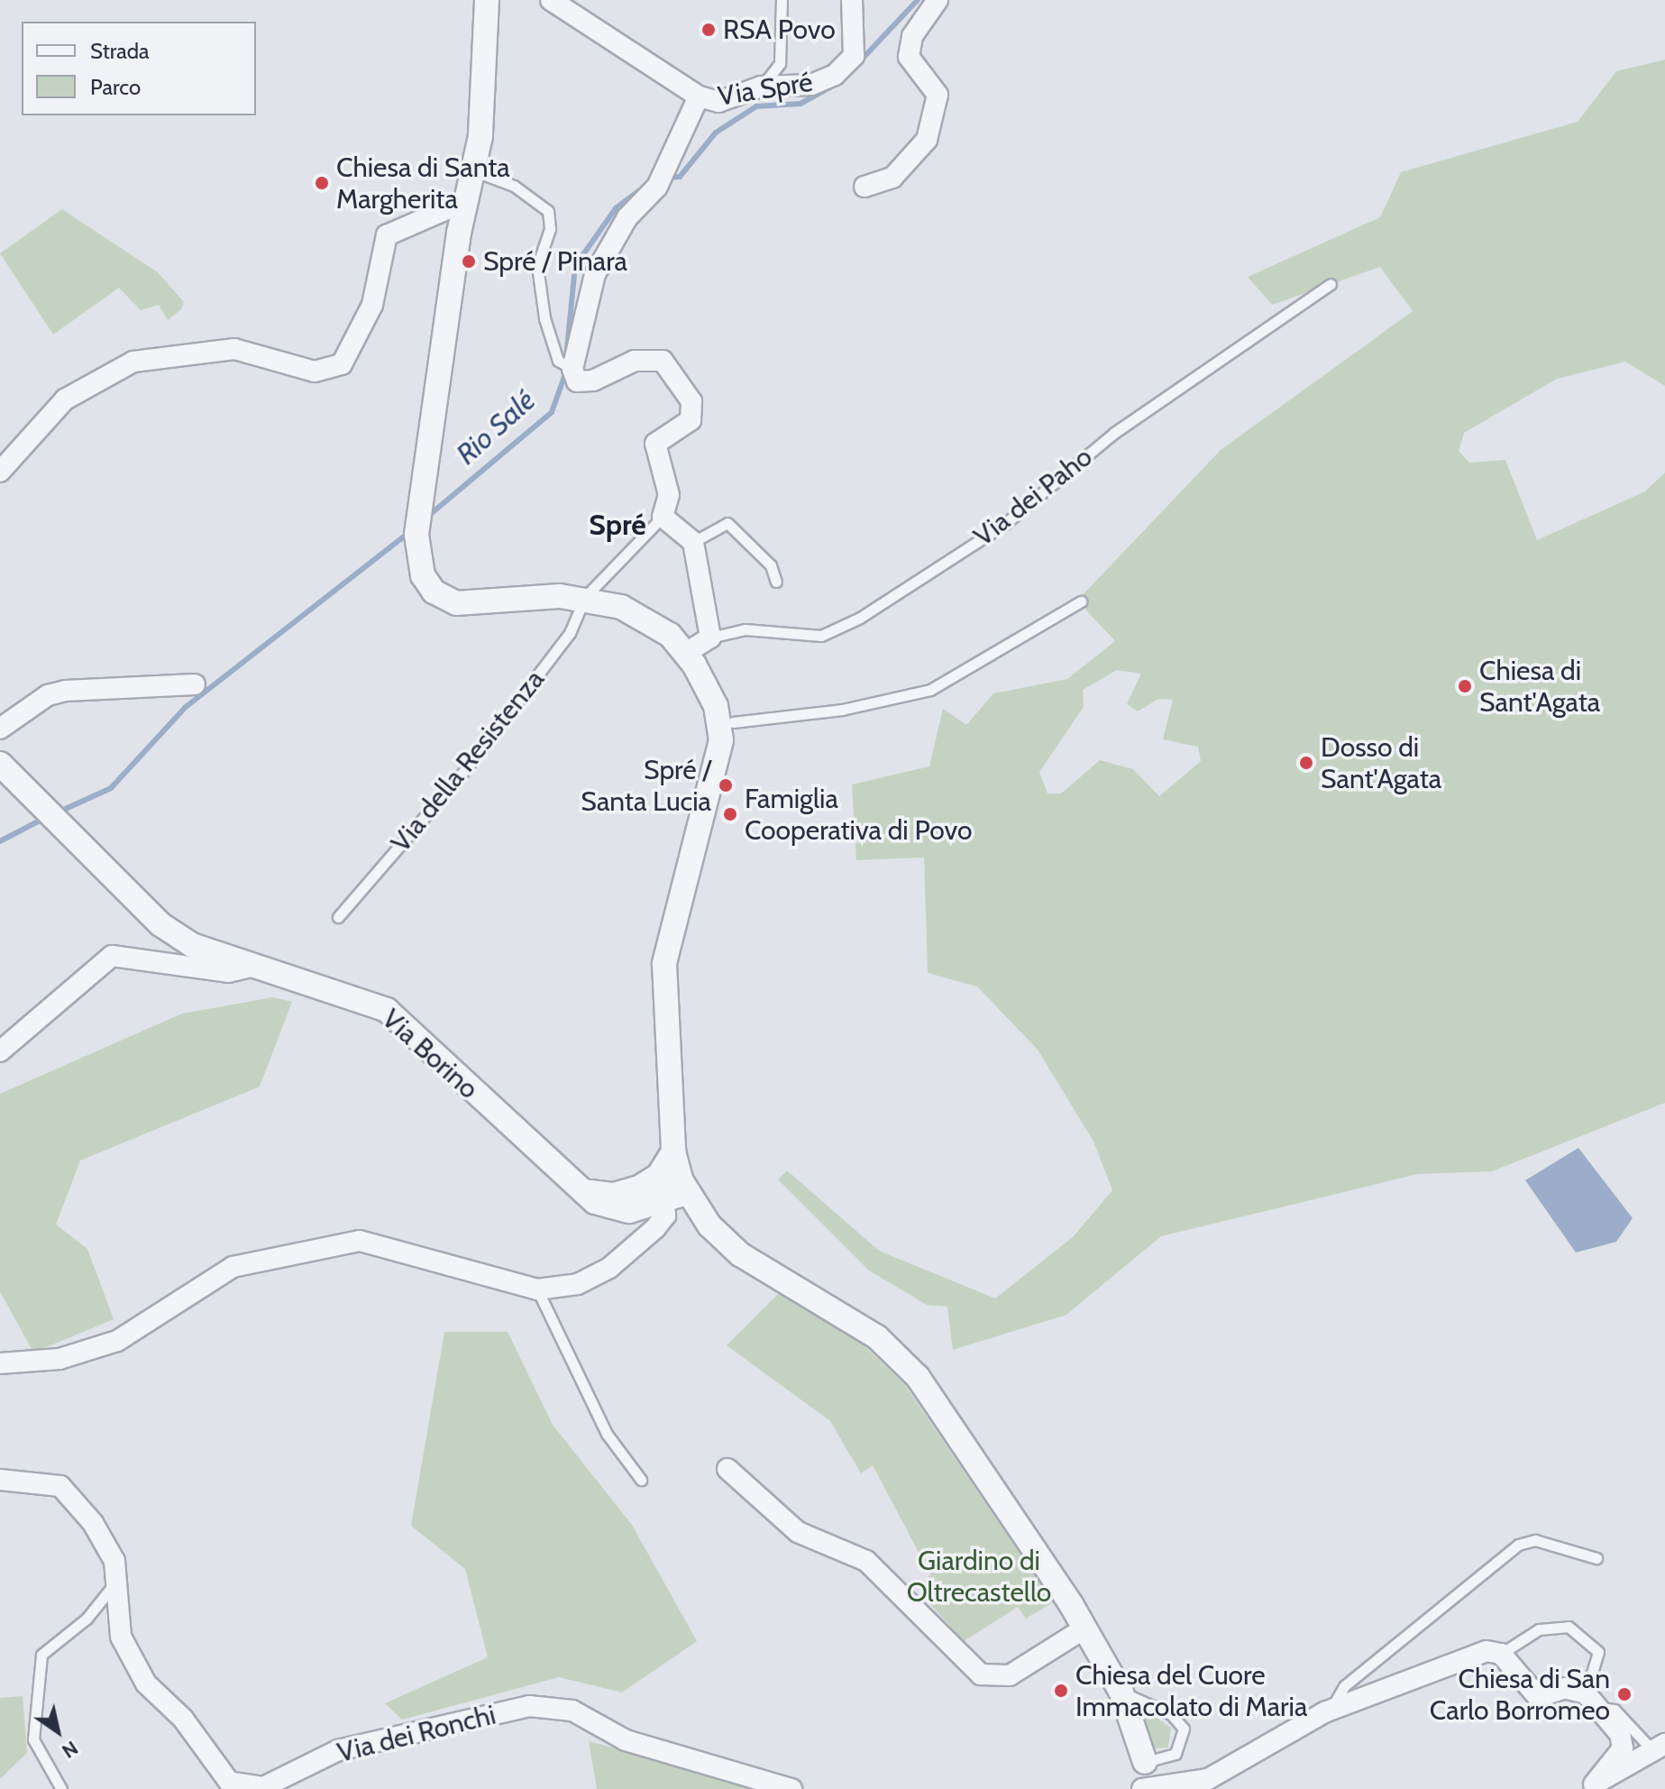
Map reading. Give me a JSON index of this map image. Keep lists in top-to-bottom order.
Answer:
{
  "streets": {
    "street": ["Via Spré", "Via Borino", "Via dei Ronchi"],
    "lane": ["Via dei Paho", "Via della Resistenza"]
  },
  "districts": ["Spré"],
  "water": ["Rio Salé"],
  "parks": ["Giardino di Oltrecastello"],
  "places": [
    "RSA Povo",
    "Chiesa di Santa Margherita",
    "Spré / Pinara",
    "Chiesa di Sant'Agata",
    "Dosso di Sant'Agata",
    "Spré / Santa Lucia",
    "Famiglia Cooperativa di Povo",
    "Chiesa del Cuore Immacolato di Maria",
    "Chiesa di San Carlo Borromeo"
  ],
  "legend": ["Strada", "Parco"],
  "north": "bottom right"
}
